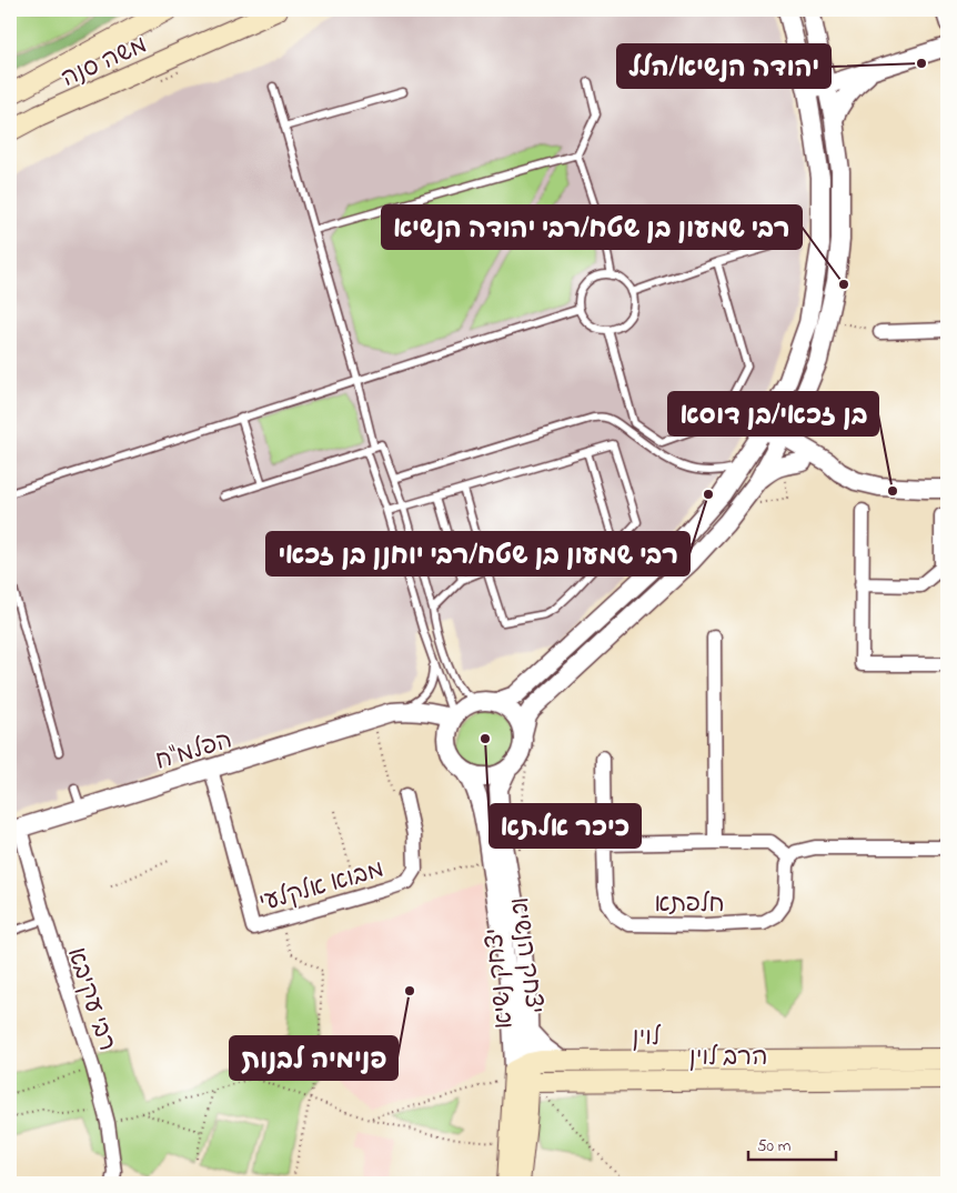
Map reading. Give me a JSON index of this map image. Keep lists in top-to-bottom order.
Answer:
{
  "streets": {
    "main road": [
      "משה סנה",
      "יצחק הנשיא",
      "יצחק נשיא",
      "לוין",
      "הרב לוין"
    ],
    "street": [
      "הפלמ\"ח",
      "מבוא אלקלעי",
      "חלפתא",
      "רבי עקיבא"
    ]
  },
  "crossings": [
    ["הפלמ\"ח", "מבוא אלקלעי"],
    ["הפלמ\"ח", "יצחק הנשיא"],
    ["הפלמ\"ח", "יצחק נשיא"],
    ["הפלמ\"ח", "רבי עקיבא"],
    ["יצחק הנשיא", "יצחק נשיא"],
    ["יצחק הנשיא", "לוין"],
    ["יצחק הנשיא", "הרב לוין"],
    ["יצחק נשיא", "לוין"],
    ["יצחק נשיא", "הרב לוין"],
    ["לוין", "הרב לוין"]
  ],
  "places": [
    "יהודה הנשיא/הלל",
    "רבי שמעון בן שטח/רבי יהודה הנשיא",
    "בן זכאי/בן דוסא",
    "רבי שמעון בן שטח/רבי יוחנן בן זכאי",
    "כיכר אלתא",
    "פנימיה לבנות"
  ],
  "scale_bar": "50 m"
}
